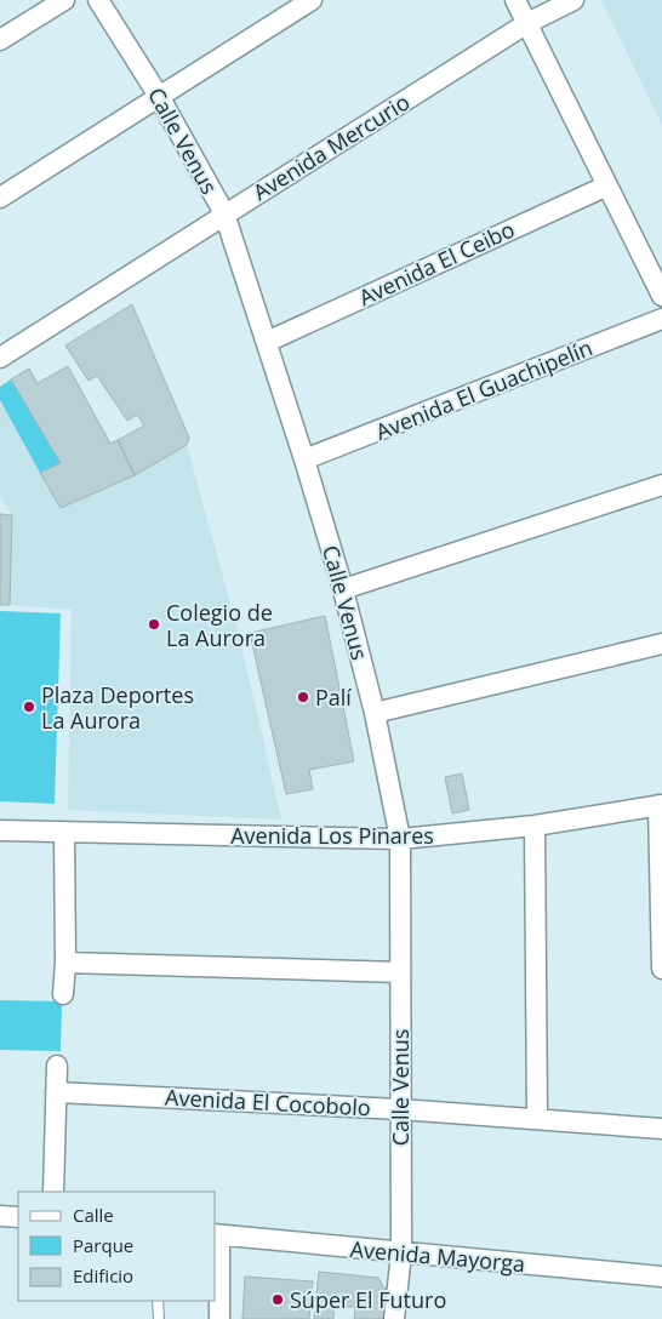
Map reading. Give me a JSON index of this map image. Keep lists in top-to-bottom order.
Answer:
{
  "streets": {
    "street": [
      "Calle Venus",
      "Avenida Mercurio",
      "Avenida El Ceibo",
      "Avenida El Guachipelín",
      "Avenida Los Pinares",
      "Avenida El Cocobolo",
      "Avenida Mayorga"
    ]
  },
  "crossings": [
    ["Calle Venus", "Avenida Mercurio"],
    ["Calle Venus", "Avenida El Ceibo"],
    ["Calle Venus", "Avenida El Guachipelín"],
    ["Calle Venus", "Avenida Los Pinares"],
    ["Calle Venus", "Avenida El Cocobolo"],
    ["Calle Venus", "Avenida Mayorga"]
  ],
  "places": [
    "Colegio de La Aurora",
    "Palí",
    "Plaza Deportes La Aurora",
    "Súper El Futuro"
  ],
  "legend": ["Calle", "Parque", "Edificio"]
}
